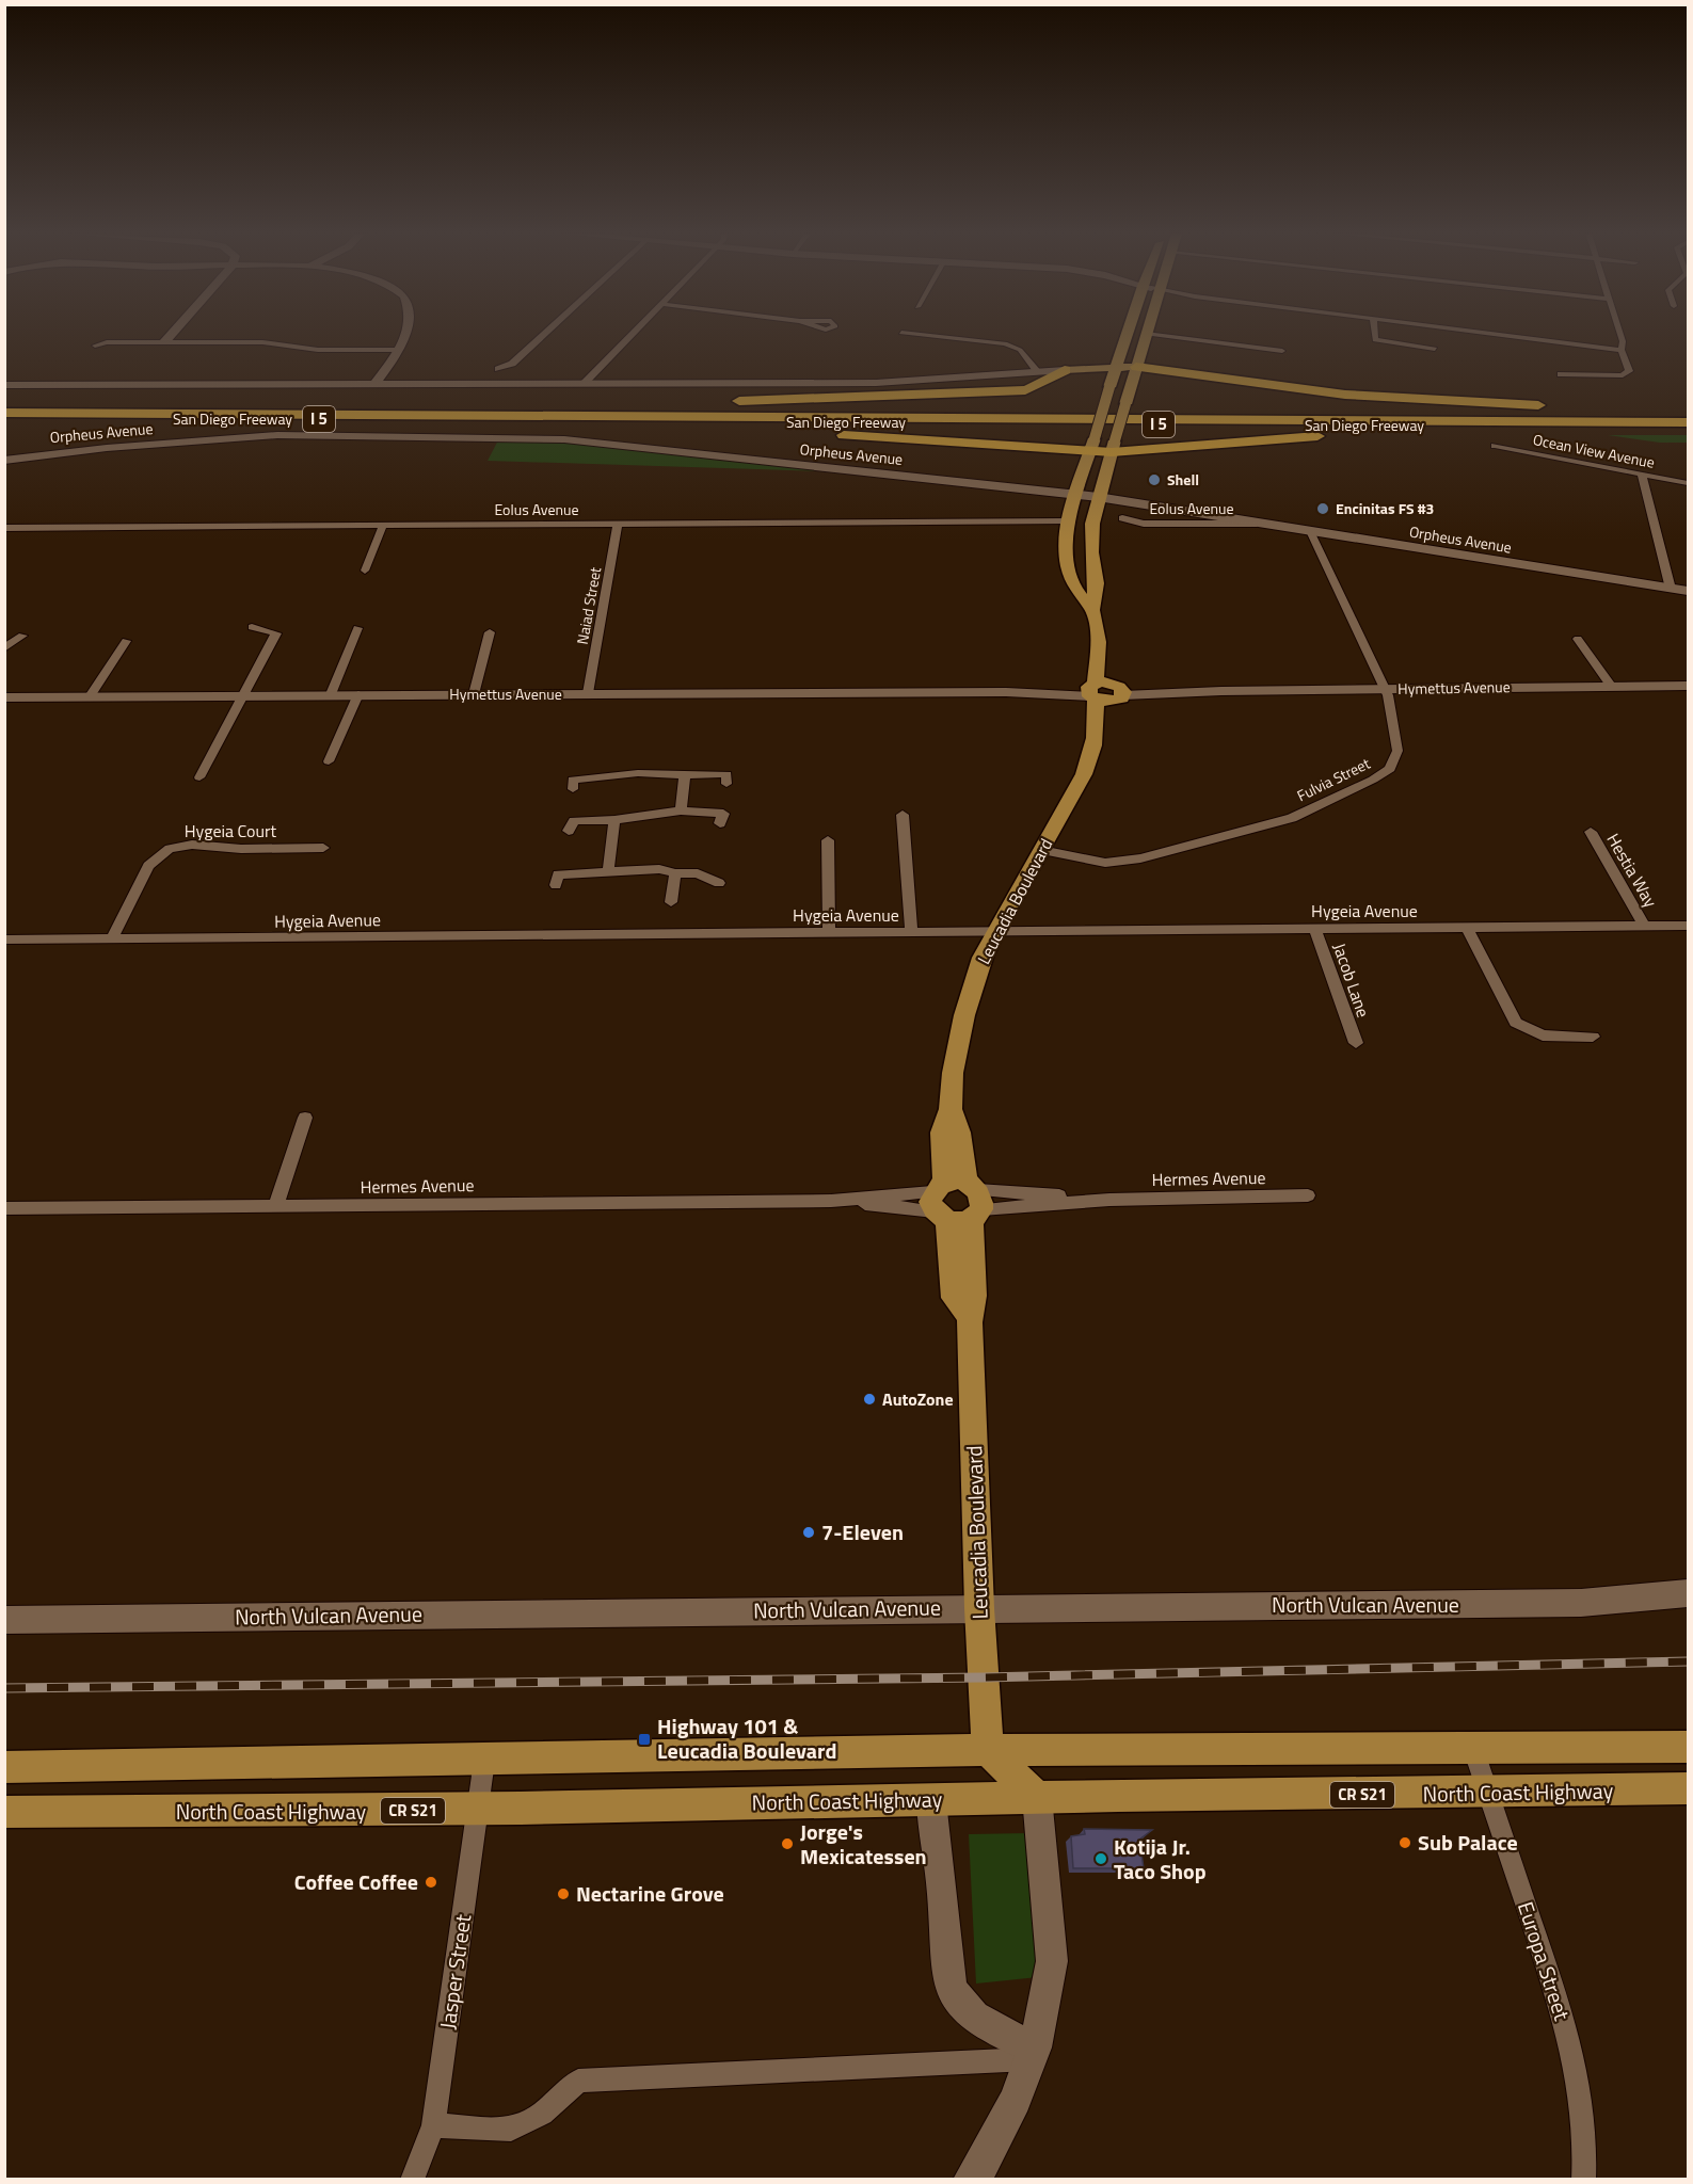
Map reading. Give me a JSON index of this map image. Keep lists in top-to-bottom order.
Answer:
{
  "streets": {
    "highway": ["San Diego Freeway", "I 5"],
    "main road": ["Leucadia Boulevard", "North Coast Highway", "CR S21"],
    "street": [
      "Orpheus Avenue",
      "Ocean View Avenue",
      "Eolus Avenue",
      "Naiad Street",
      "Hymettus Avenue",
      "Fulvia Street",
      "Hygeia Court",
      "Hestia Way",
      "Hygeia Avenue",
      "Jacob Lane",
      "Hermes Avenue",
      "North Vulcan Avenue",
      "Europa Street",
      "Jasper Street"
    ]
  },
  "crossings": [
    ["Orpheus Avenue", "Eolus Avenue"],
    ["Orpheus Avenue", "Fulvia Street"],
    ["Orpheus Avenue", "Leucadia Boulevard"],
    ["Eolus Avenue", "Naiad Street"],
    ["Eolus Avenue", "Leucadia Boulevard"],
    ["Naiad Street", "Hymettus Avenue"],
    ["Hymettus Avenue", "Fulvia Street"],
    ["Hymettus Avenue", "Leucadia Boulevard"],
    ["Fulvia Street", "Leucadia Boulevard"],
    ["Hygeia Court", "Hygeia Avenue"],
    ["Hestia Way", "Hygeia Avenue"],
    ["Leucadia Boulevard", "Hygeia Avenue"],
    ["Leucadia Boulevard", "Hermes Avenue"],
    ["Leucadia Boulevard", "North Vulcan Avenue"],
    ["Hygeia Avenue", "Jacob Lane"],
    ["North Coast Highway", "Europa Street"],
    ["North Coast Highway", "Jasper Street"]
  ],
  "places": {
    "other": [
      "Shell",
      "Encinitas FS #3",
      "AutoZone",
      "7-Eleven",
      "Sub Palace",
      "Jorge's Mexicatessen",
      "Kotija Jr. Taco Shop",
      "Coffee Coffee",
      "Nectarine Grove"
    ],
    "transit": ["Highway 101 & Leucadia Boulevard"]
  }
}
